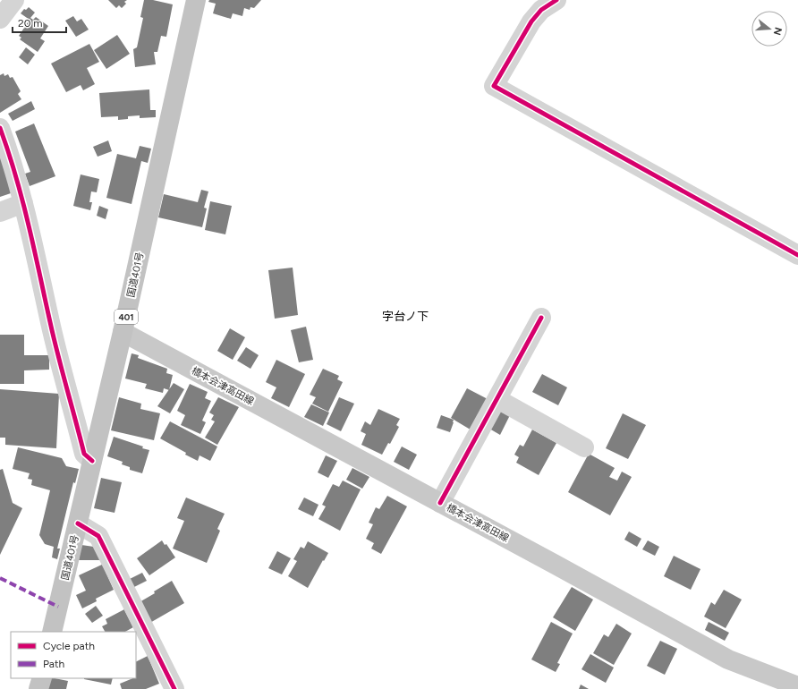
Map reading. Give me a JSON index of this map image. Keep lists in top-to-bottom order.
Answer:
{
  "streets": {
    "highway": ["国道401号", "401"],
    "main road": ["橋本会津高田線"]
  },
  "crossings": [
    ["国道401号", "橋本会津高田線"]
  ],
  "districts": ["字台ノ下"],
  "legend": ["Cycle path", "Path"],
  "scale_bar": "20 m",
  "north": "right"
}
